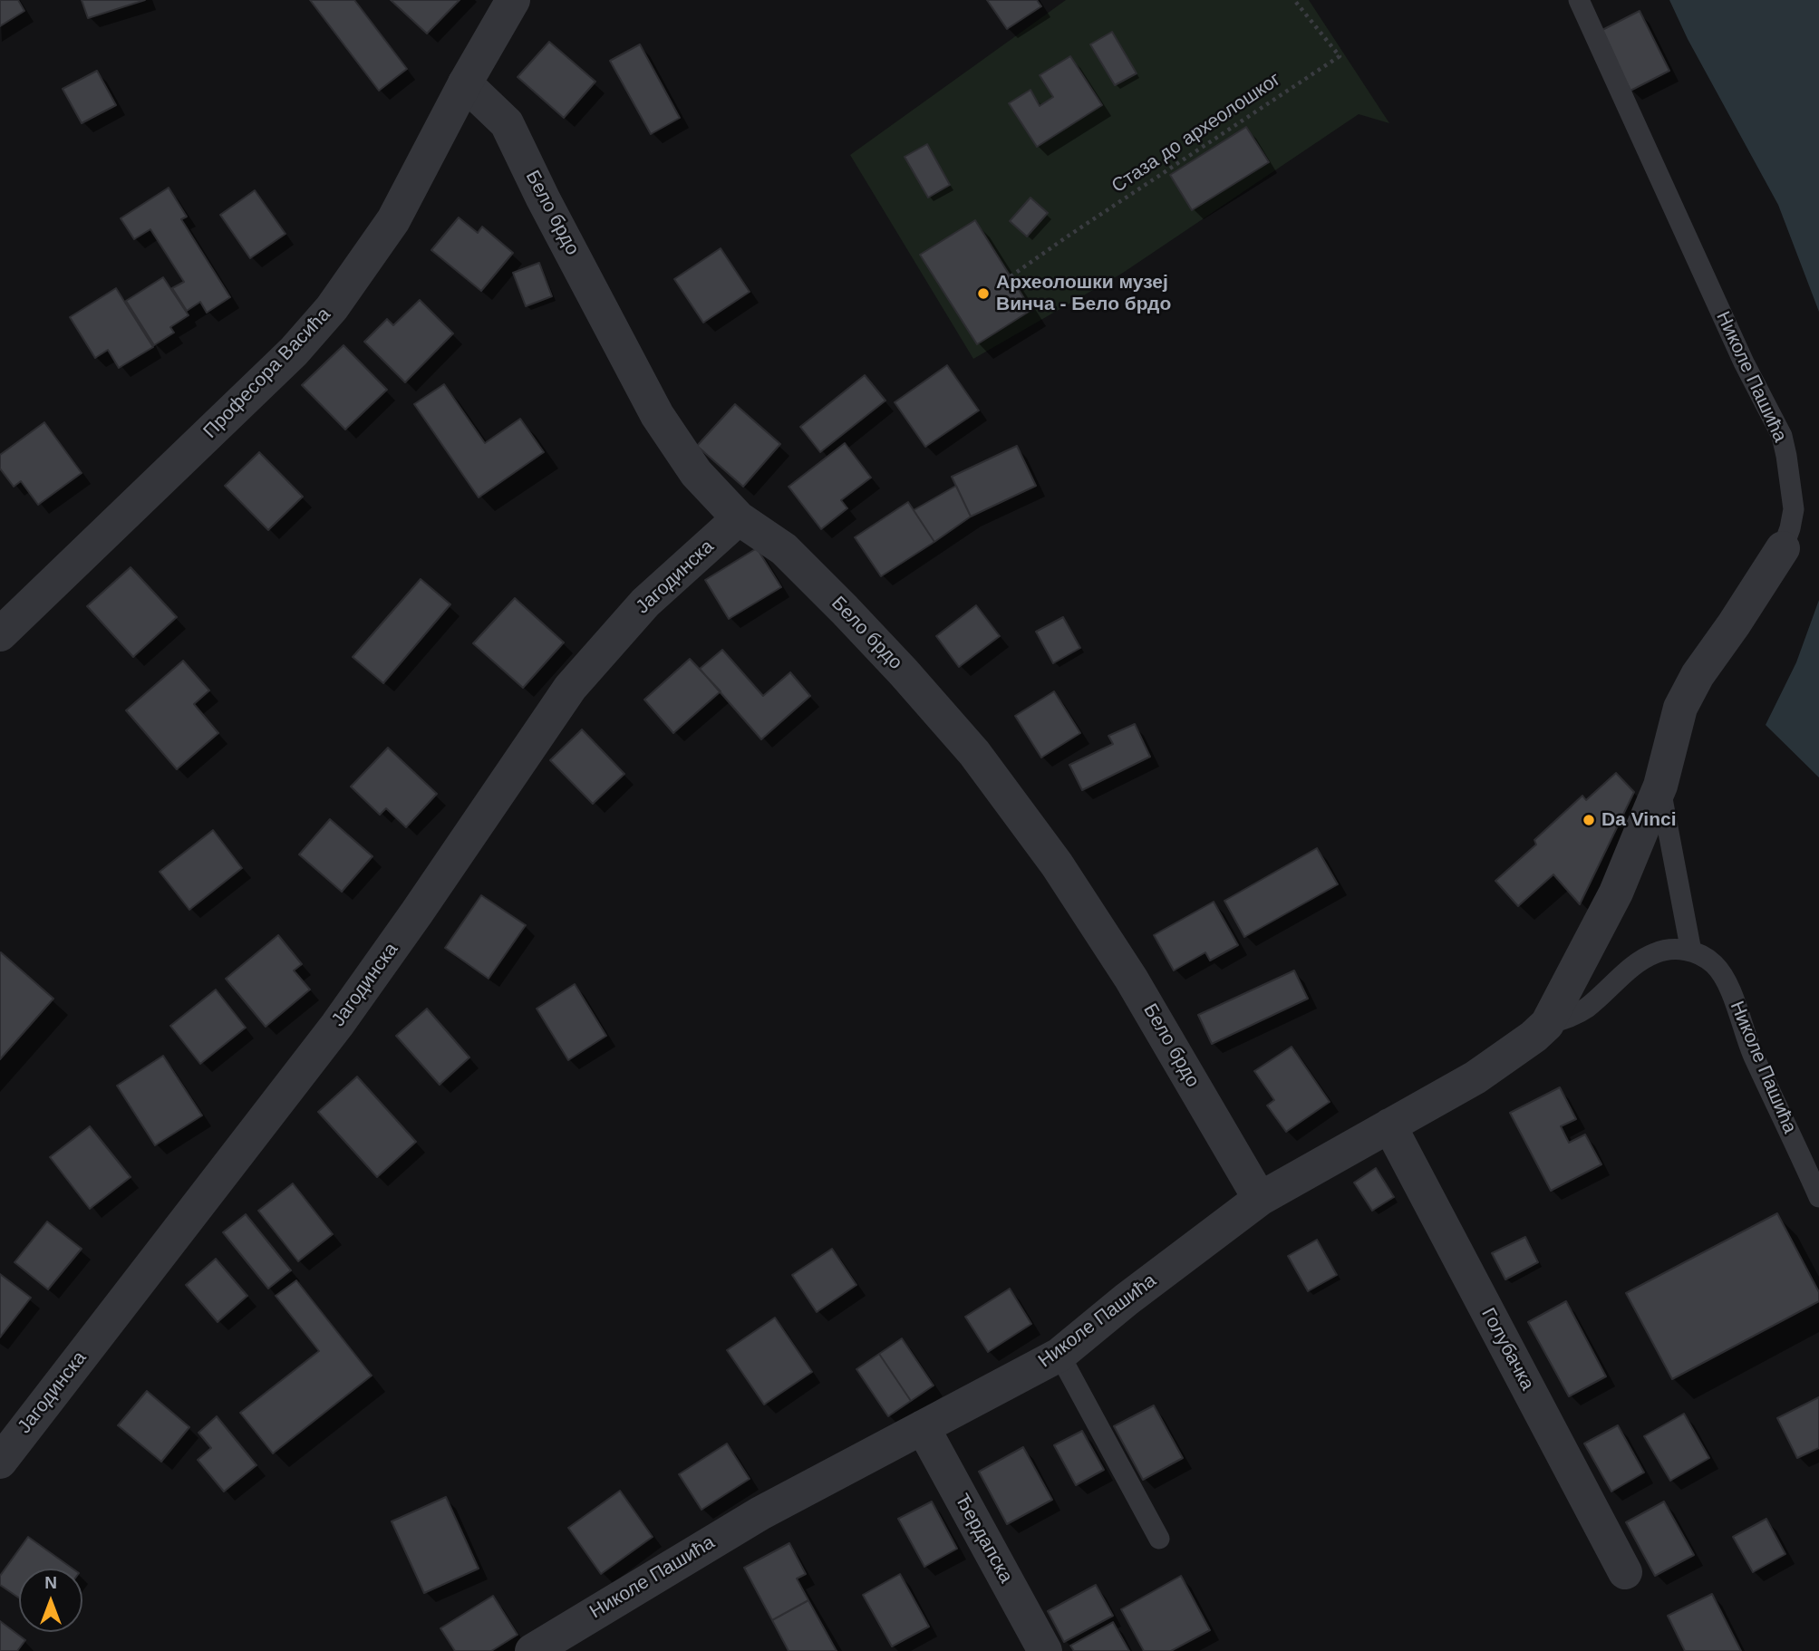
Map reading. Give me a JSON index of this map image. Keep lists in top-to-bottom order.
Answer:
{
  "streets": {
    "street": [
      "Бело брдо",
      "Професора Васића",
      "Николе Пашића",
      "Јагодинска",
      "Голубачка",
      "Ђердапска"
    ],
    "path": ["Стаза до археолошког"]
  },
  "crossings": [
    ["Бело брдо", "Професора Васића"],
    ["Бело брдо", "Николе Пашића"],
    ["Бело брдо", "Јагодинска"],
    ["Николе Пашића", "Голубачка"],
    ["Николе Пашића", "Ђердапска"]
  ],
  "places": ["Археолошки музеј Винча - Бело брдо", "Da Vinci"],
  "north": "top"
}
